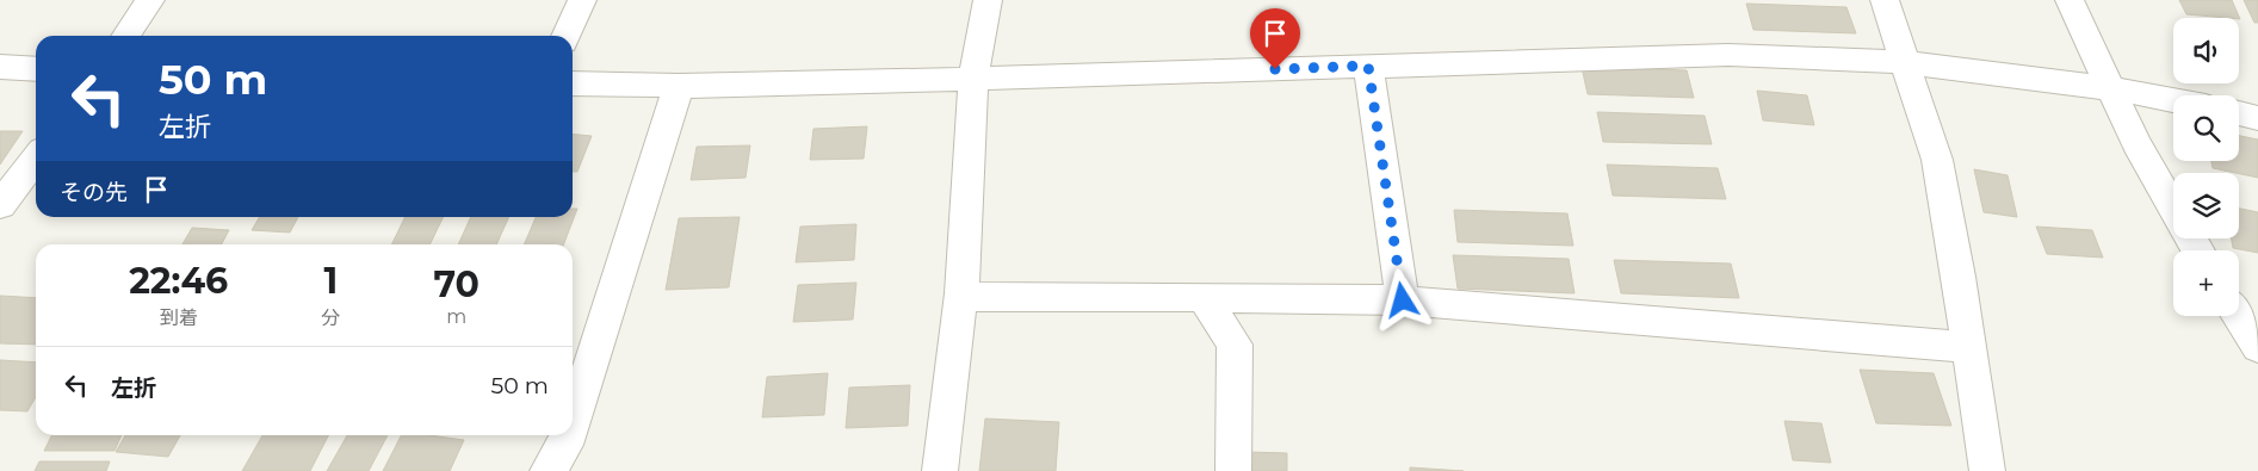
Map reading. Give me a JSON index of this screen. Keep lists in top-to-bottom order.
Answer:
{
  "page": {
    "map_buttons": "+",
    "turn": ["50 m", "左折"],
    "then": "その先",
    "eta": [
      "22:46",
      "到着",
      "1",
      "分",
      "70",
      "m"
    ],
    "list": [
      {
        "name": "左折",
        "value": "50 m"
      }
    ]
  }
}
